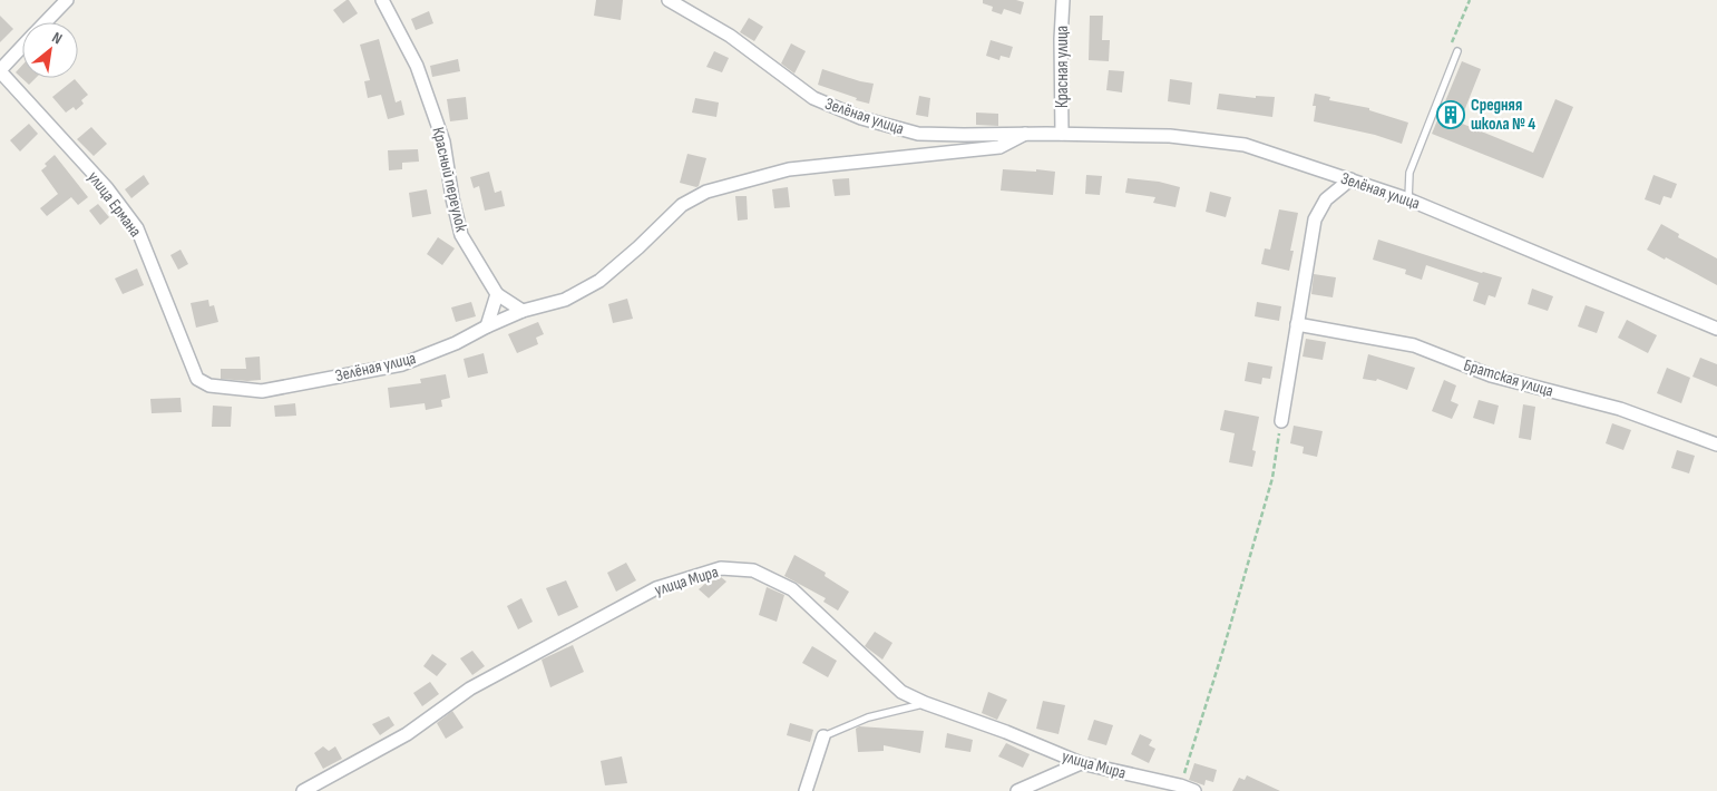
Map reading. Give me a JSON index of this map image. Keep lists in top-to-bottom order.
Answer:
{
  "streets": {
    "street": [
      "Красная улица",
      "Зелёная улица",
      "Красный переулок",
      "улица Ермана",
      "Братская улица",
      "улица Мира"
    ]
  },
  "crossings": [
    ["Красная улица", "Зелёная улица"],
    ["Зелёная улица", "улица Ермана"]
  ],
  "places": {
    "building": ["Средняя школа № 4"]
  },
  "north": "top right"
}
